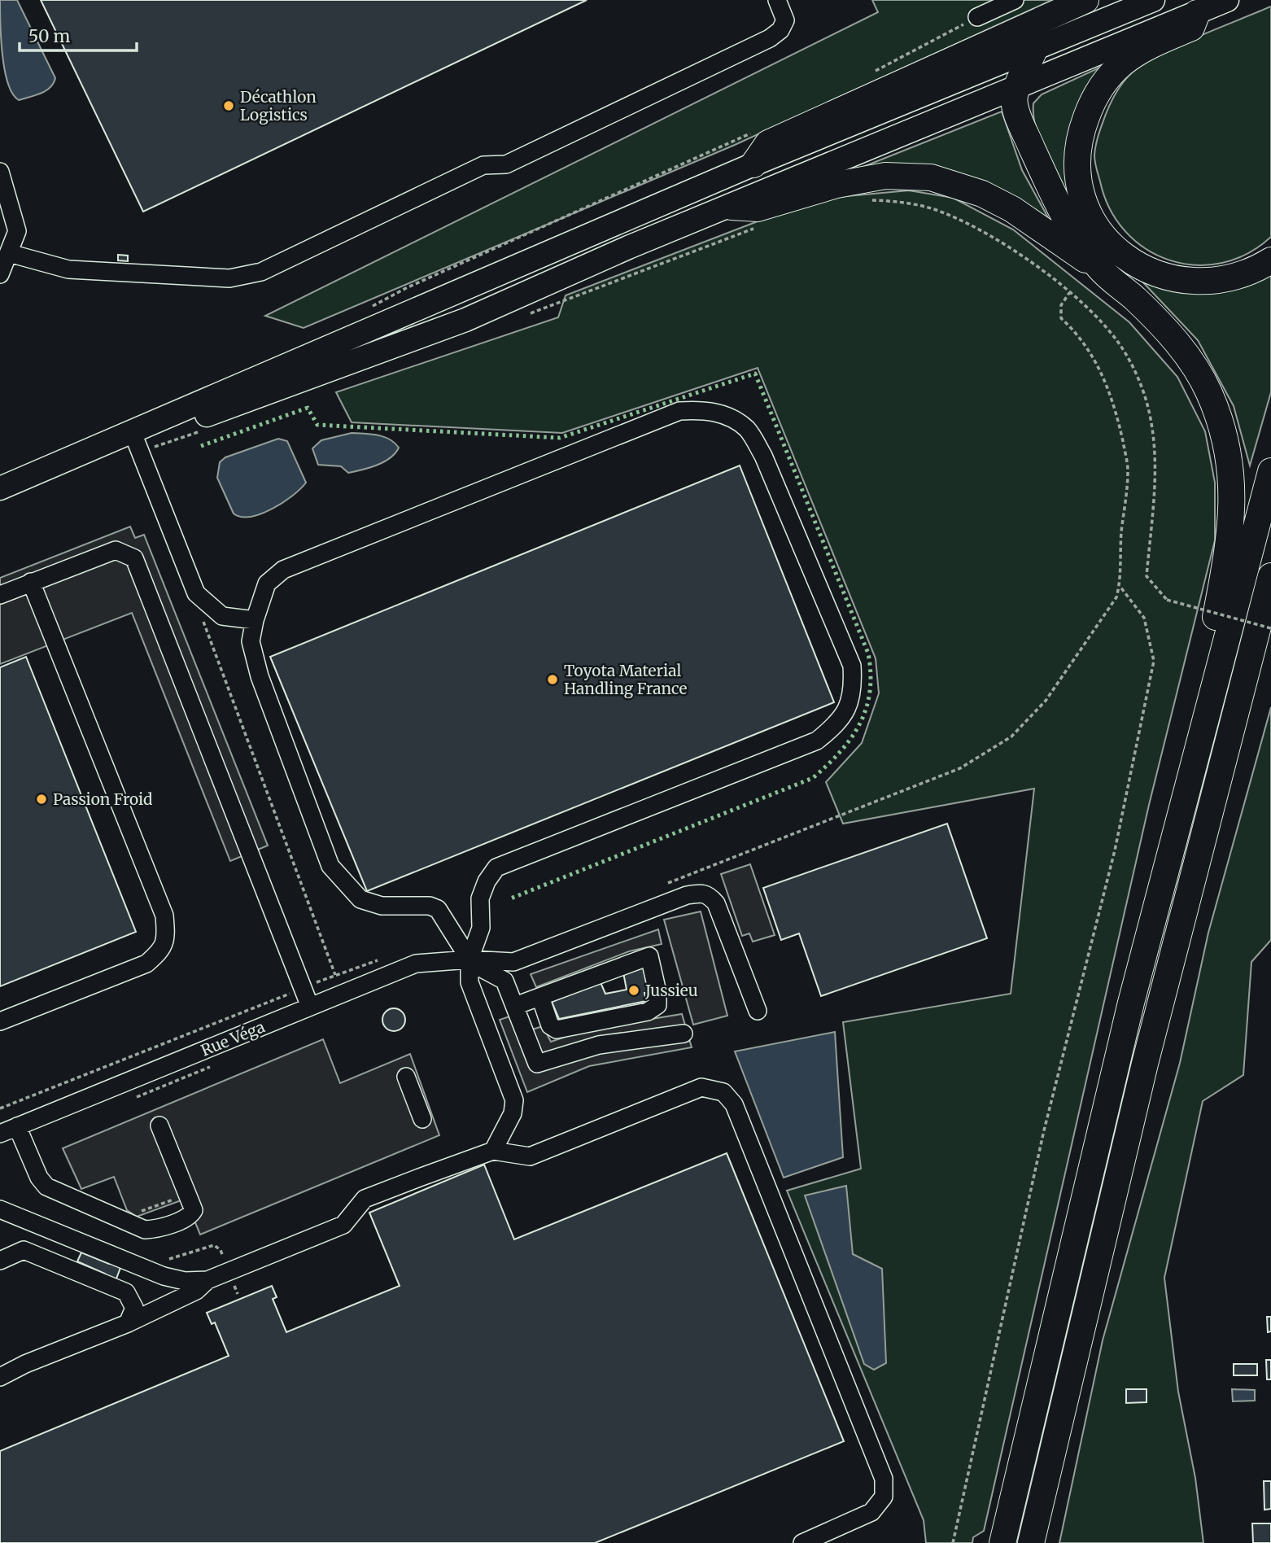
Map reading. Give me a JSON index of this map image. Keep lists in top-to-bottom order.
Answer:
{
  "streets": {
    "street": ["Rue Véga"]
  },
  "places": [
    "Décathlon Logistics",
    "Toyota Material Handling France",
    "Passion Froid",
    "Jussieu"
  ],
  "scale_bar": "50 m"
}
